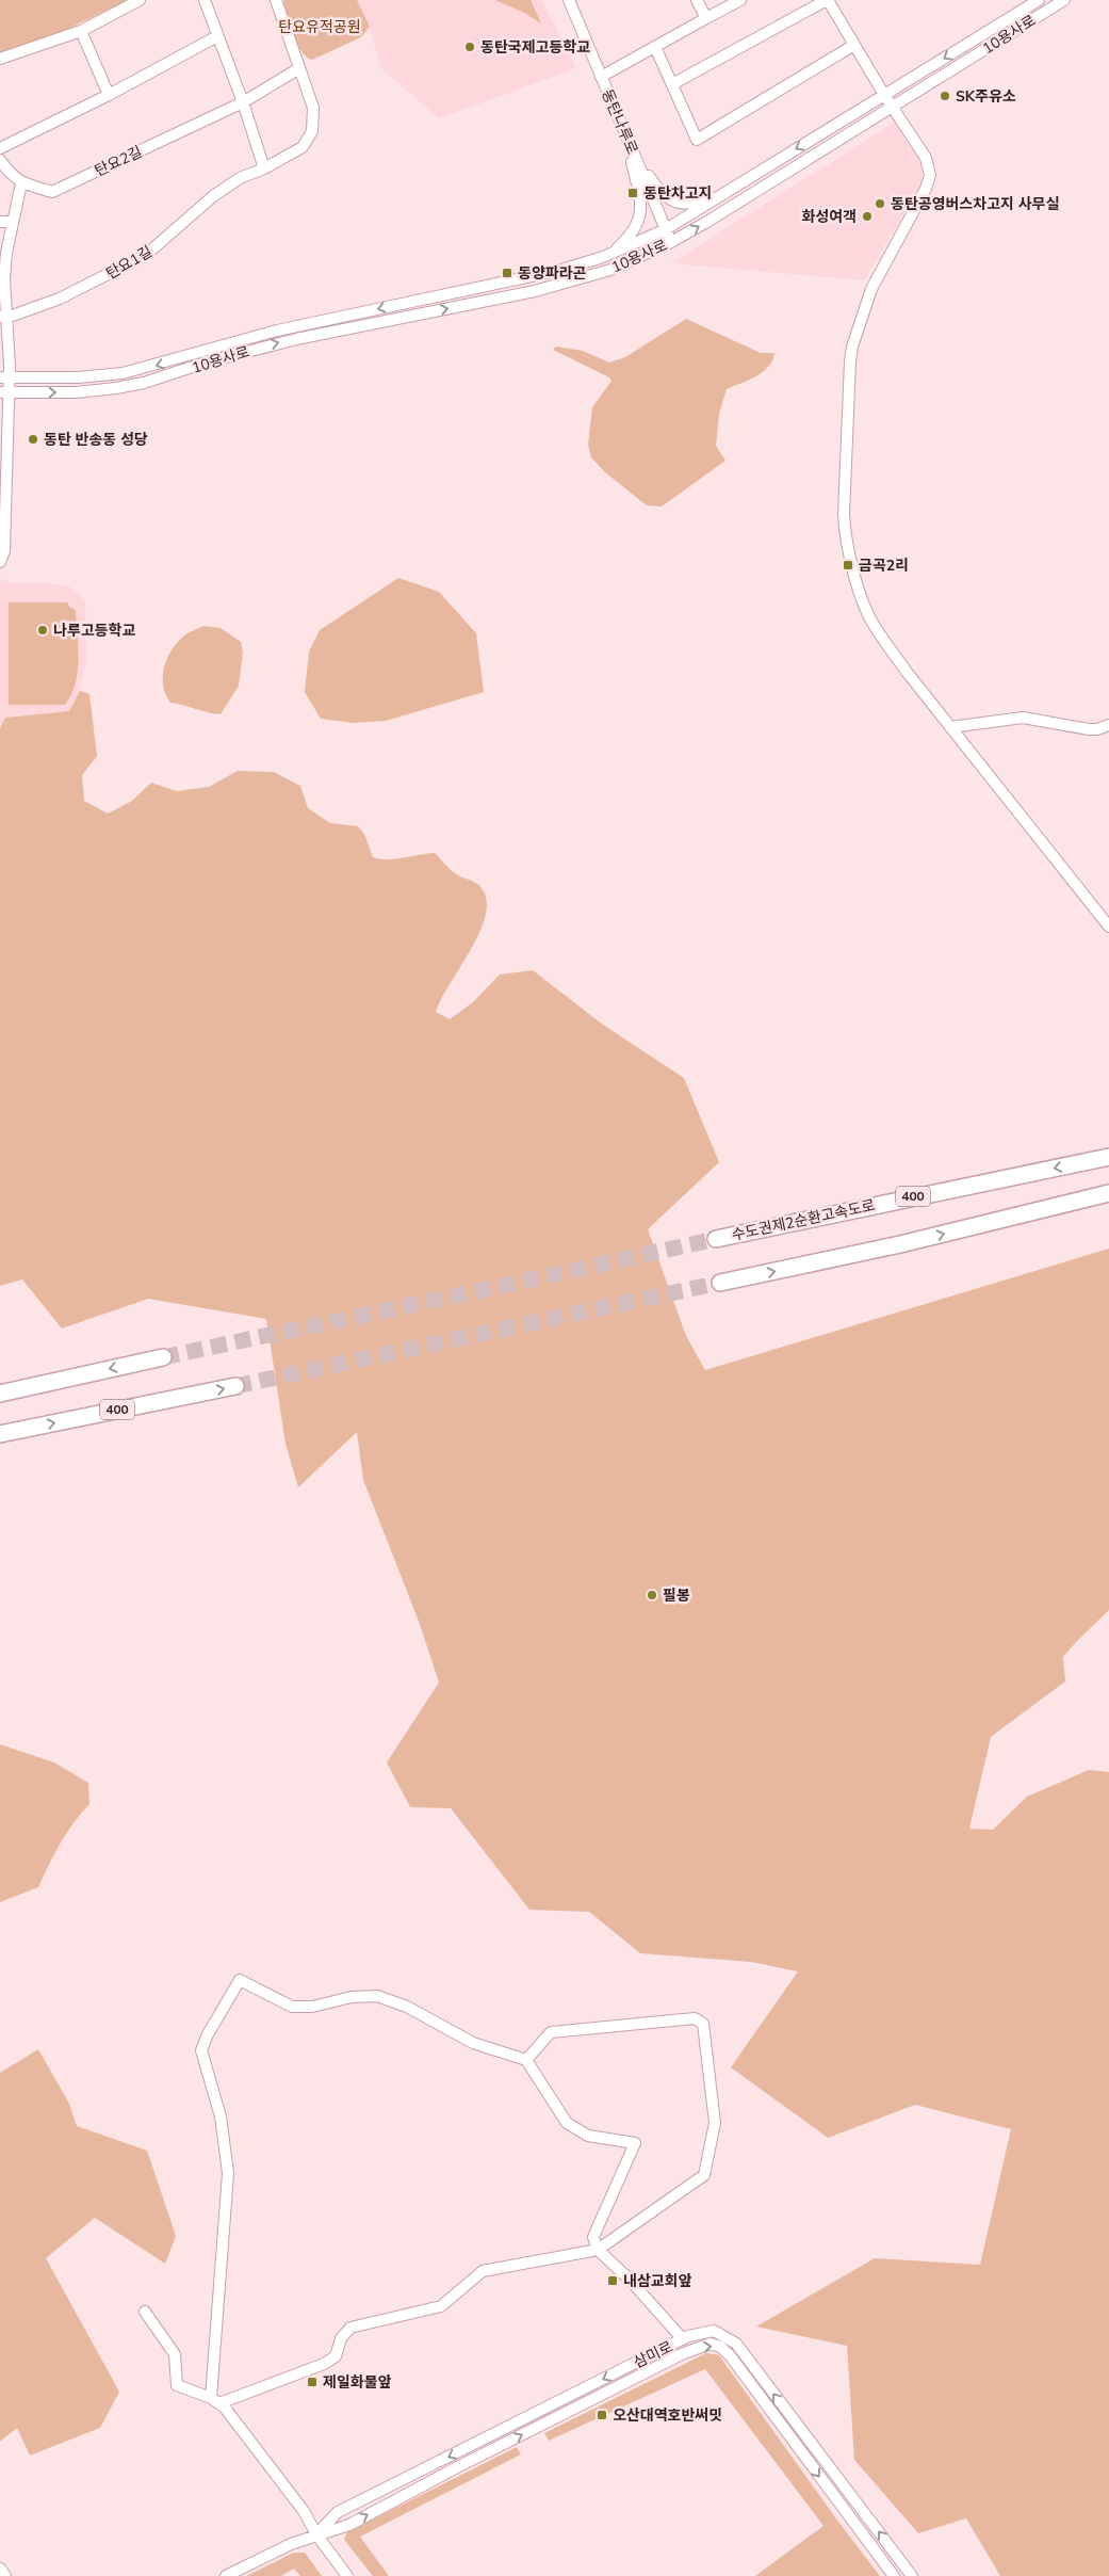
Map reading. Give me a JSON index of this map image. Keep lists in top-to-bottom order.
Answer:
{
  "streets": {
    "highway": ["400", "수도권제2순환고속도로"],
    "street": [
      "10용사로",
      "동탄나루로",
      "탄요2길",
      "탄요1길",
      "삼미로"
    ]
  },
  "crossings": [
    ["10용사로", "동탄나루로"],
    ["탄요2길", "탄요1길"]
  ],
  "parks": ["탄요유적공원"],
  "places": {
    "other": [
      "동탄국제고등학교",
      "SK주유소",
      "동탄공영버스차고지 사무실",
      "화성여객",
      "동탄 반송동 성당",
      "나루고등학교",
      "필봉"
    ],
    "transit": [
      "동탄차고지",
      "동양파라곤",
      "금곡2리",
      "내삼교회앞",
      "제일화물앞",
      "오산대역호반써밋"
    ]
  }
}
